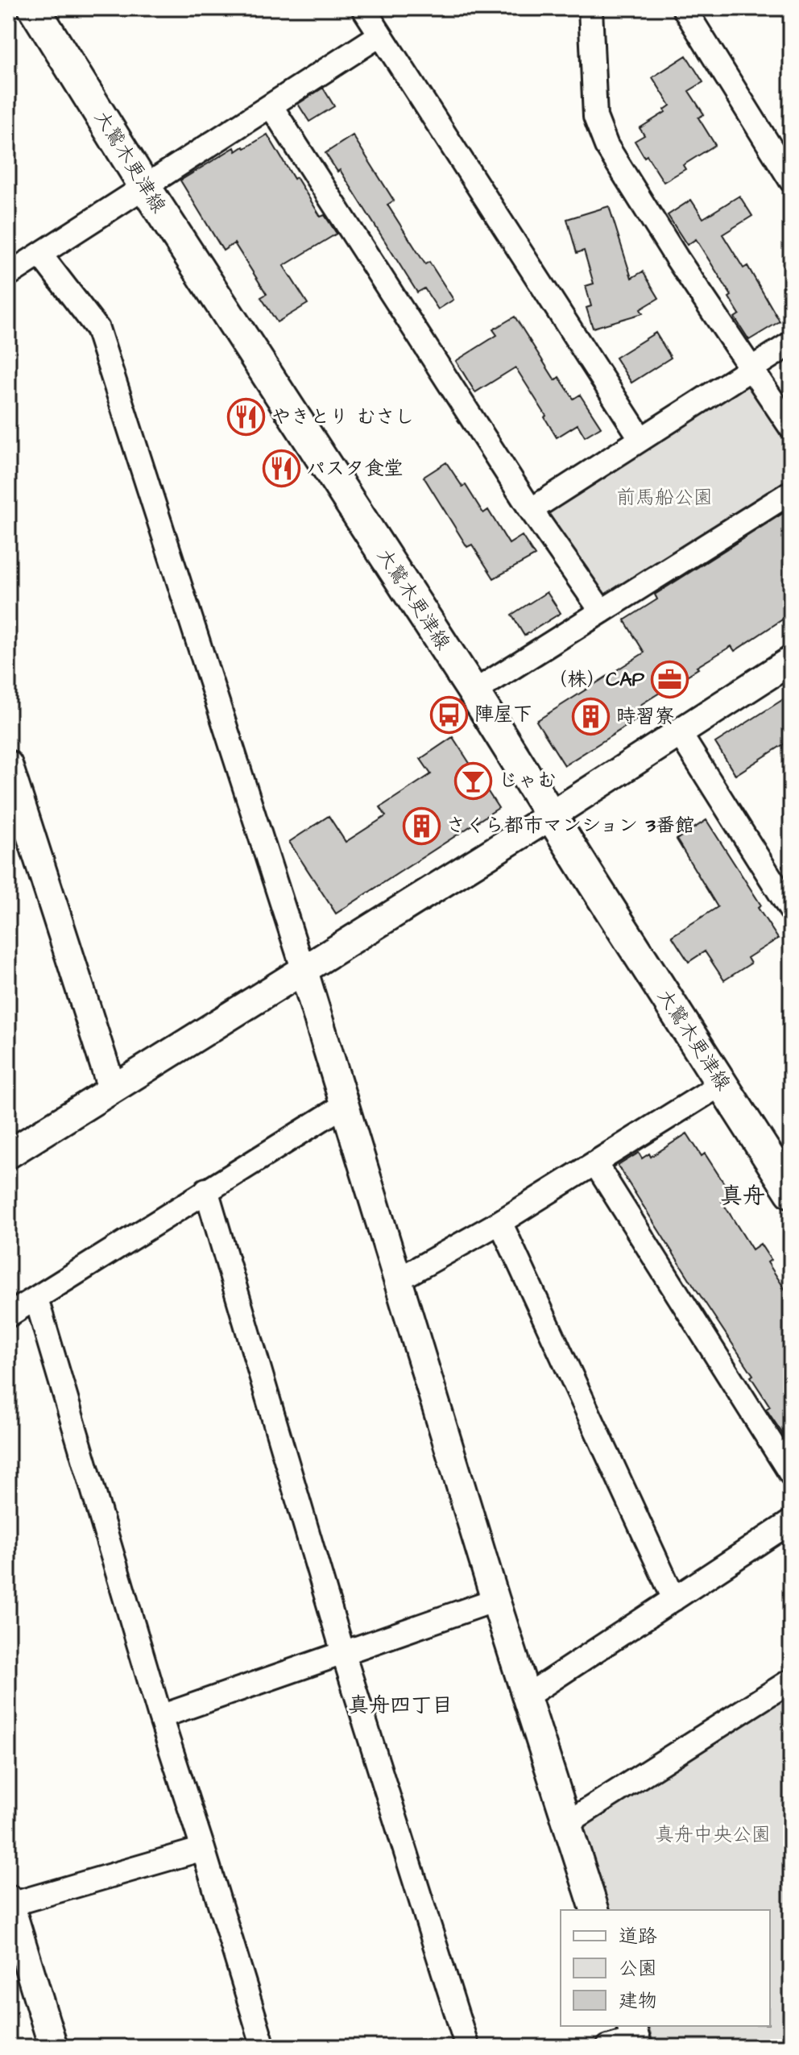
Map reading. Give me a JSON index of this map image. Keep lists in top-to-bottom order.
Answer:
{
  "streets": {
    "main road": ["大鷲木更津線"]
  },
  "districts": ["真舟", "真舟四丁目"],
  "parks": ["前馬船公園", "真舟中央公園"],
  "places": {
    "restaurant": ["やきとり むさし", "パスタ食堂"],
    "office": ["（株）CAP"],
    "bus stop": ["陣屋下"],
    "building": ["時習寮", "さくら都市マンション 3番館"],
    "bar": ["じゃむ"]
  },
  "legend": ["道路", "公園", "建物"]
}
